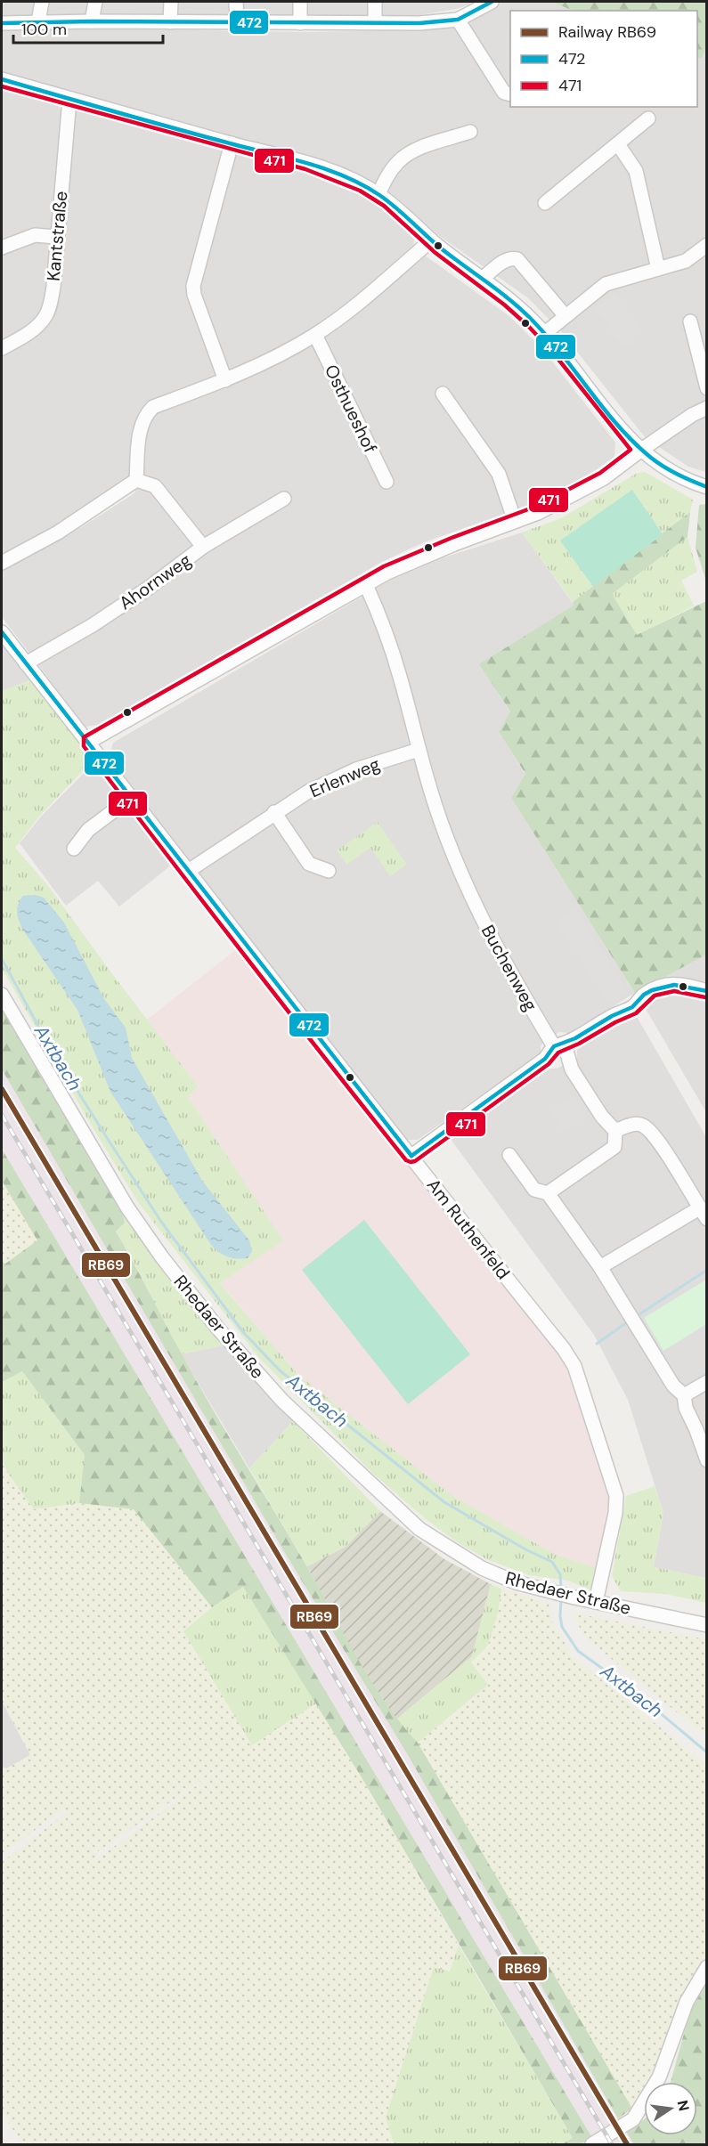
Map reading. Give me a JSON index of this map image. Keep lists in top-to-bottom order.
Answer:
{
  "streets": {
    "street": [
      "Kantstraße",
      "Osthueshof",
      "Ahornweg",
      "Erlenweg",
      "Buchenweg",
      "Am Ruthenfeld",
      "Rhedaer Straße"
    ]
  },
  "crossings": [
    ["Ahornweg", "Am Ruthenfeld"],
    ["Erlenweg", "Buchenweg"],
    ["Erlenweg", "Am Ruthenfeld"],
    ["Am Ruthenfeld", "Rhedaer Straße"]
  ],
  "water": ["Axtbach"],
  "lines": ["transit line 472", "transit line 471", "rail line RB69"],
  "legend": ["Railway RB69", "472", "471"],
  "scale_bar": "100 m",
  "north": "right"
}
